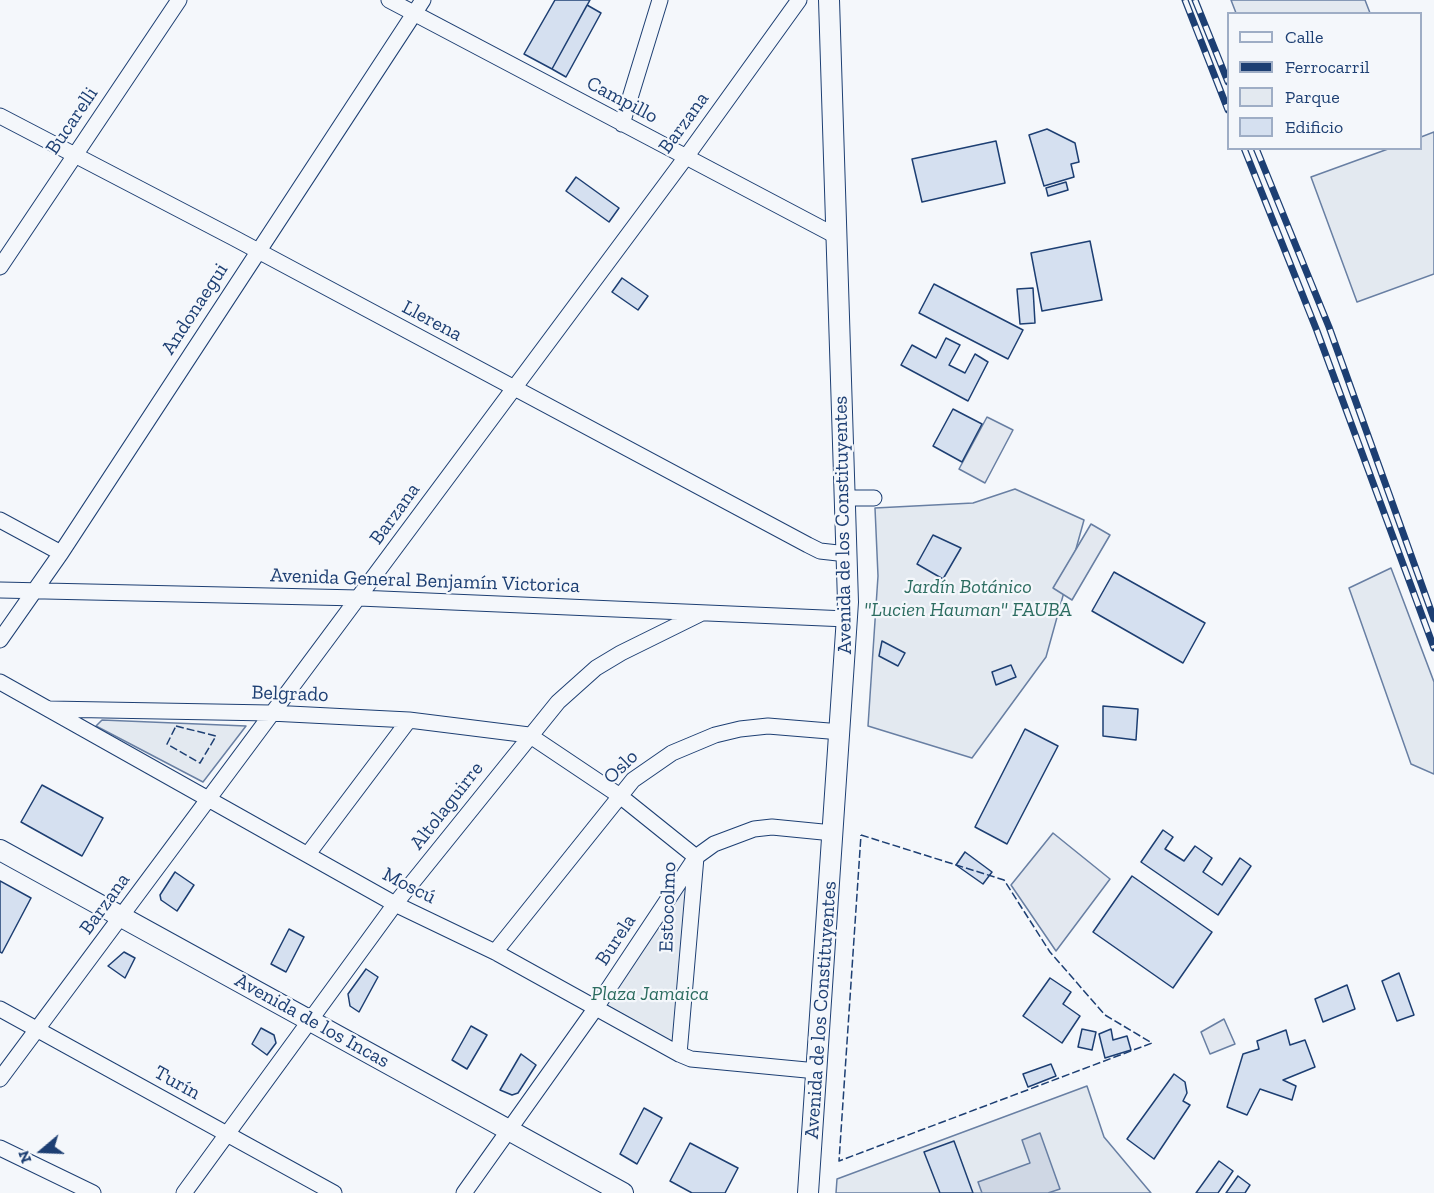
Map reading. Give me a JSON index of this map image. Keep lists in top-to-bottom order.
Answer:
{
  "streets": {
    "main road": ["Avenida de los Constituyentes", "Avenida de los Incas"],
    "street": [
      "Campillo",
      "Bucarelli",
      "Barzana",
      "Andonaegui",
      "Llerena",
      "Avenida General Benjamín Victorica",
      "Belgrado",
      "Oslo",
      "Altolaguirre",
      "Moscú",
      "Estocolmo",
      "Burela",
      "Turín"
    ]
  },
  "crossings": [
    ["Campillo", "Barzana"],
    ["Campillo", "Andonaegui"],
    ["Campillo", "Avenida de los Constituyentes"],
    ["Bucarelli", "Llerena"],
    ["Barzana", "Llerena"],
    ["Barzana", "Avenida General Benjamín Victorica"],
    ["Barzana", "Belgrado"],
    ["Barzana", "Moscú"],
    ["Barzana", "Avenida de los Incas"],
    ["Barzana", "Turín"],
    ["Andonaegui", "Llerena"],
    ["Andonaegui", "Avenida General Benjamín Victorica"],
    ["Llerena", "Avenida de los Constituyentes"],
    ["Avenida de los Constituyentes", "Avenida General Benjamín Victorica"],
    ["Avenida de los Constituyentes", "Oslo"],
    ["Avenida de los Constituyentes", "Moscú"],
    ["Avenida de los Constituyentes", "Burela"],
    ["Avenida General Benjamín Victorica", "Altolaguirre"],
    ["Belgrado", "Altolaguirre"],
    ["Belgrado", "Moscú"],
    ["Belgrado", "Estocolmo"],
    ["Oslo", "Moscú"],
    ["Oslo", "Estocolmo"],
    ["Altolaguirre", "Moscú"],
    ["Altolaguirre", "Estocolmo"],
    ["Altolaguirre", "Avenida de los Incas"],
    ["Altolaguirre", "Turín"],
    ["Moscú", "Estocolmo"],
    ["Moscú", "Burela"],
    ["Estocolmo", "Burela"],
    ["Burela", "Avenida de los Incas"]
  ],
  "parks": ["Jardín Botánico \"Lucien Hauman\" FAUBA", "Plaza Jamaica"],
  "legend": [
    "Calle",
    "Ferrocarril",
    "Parque",
    "Edificio"
  ],
  "north": "left"
}
